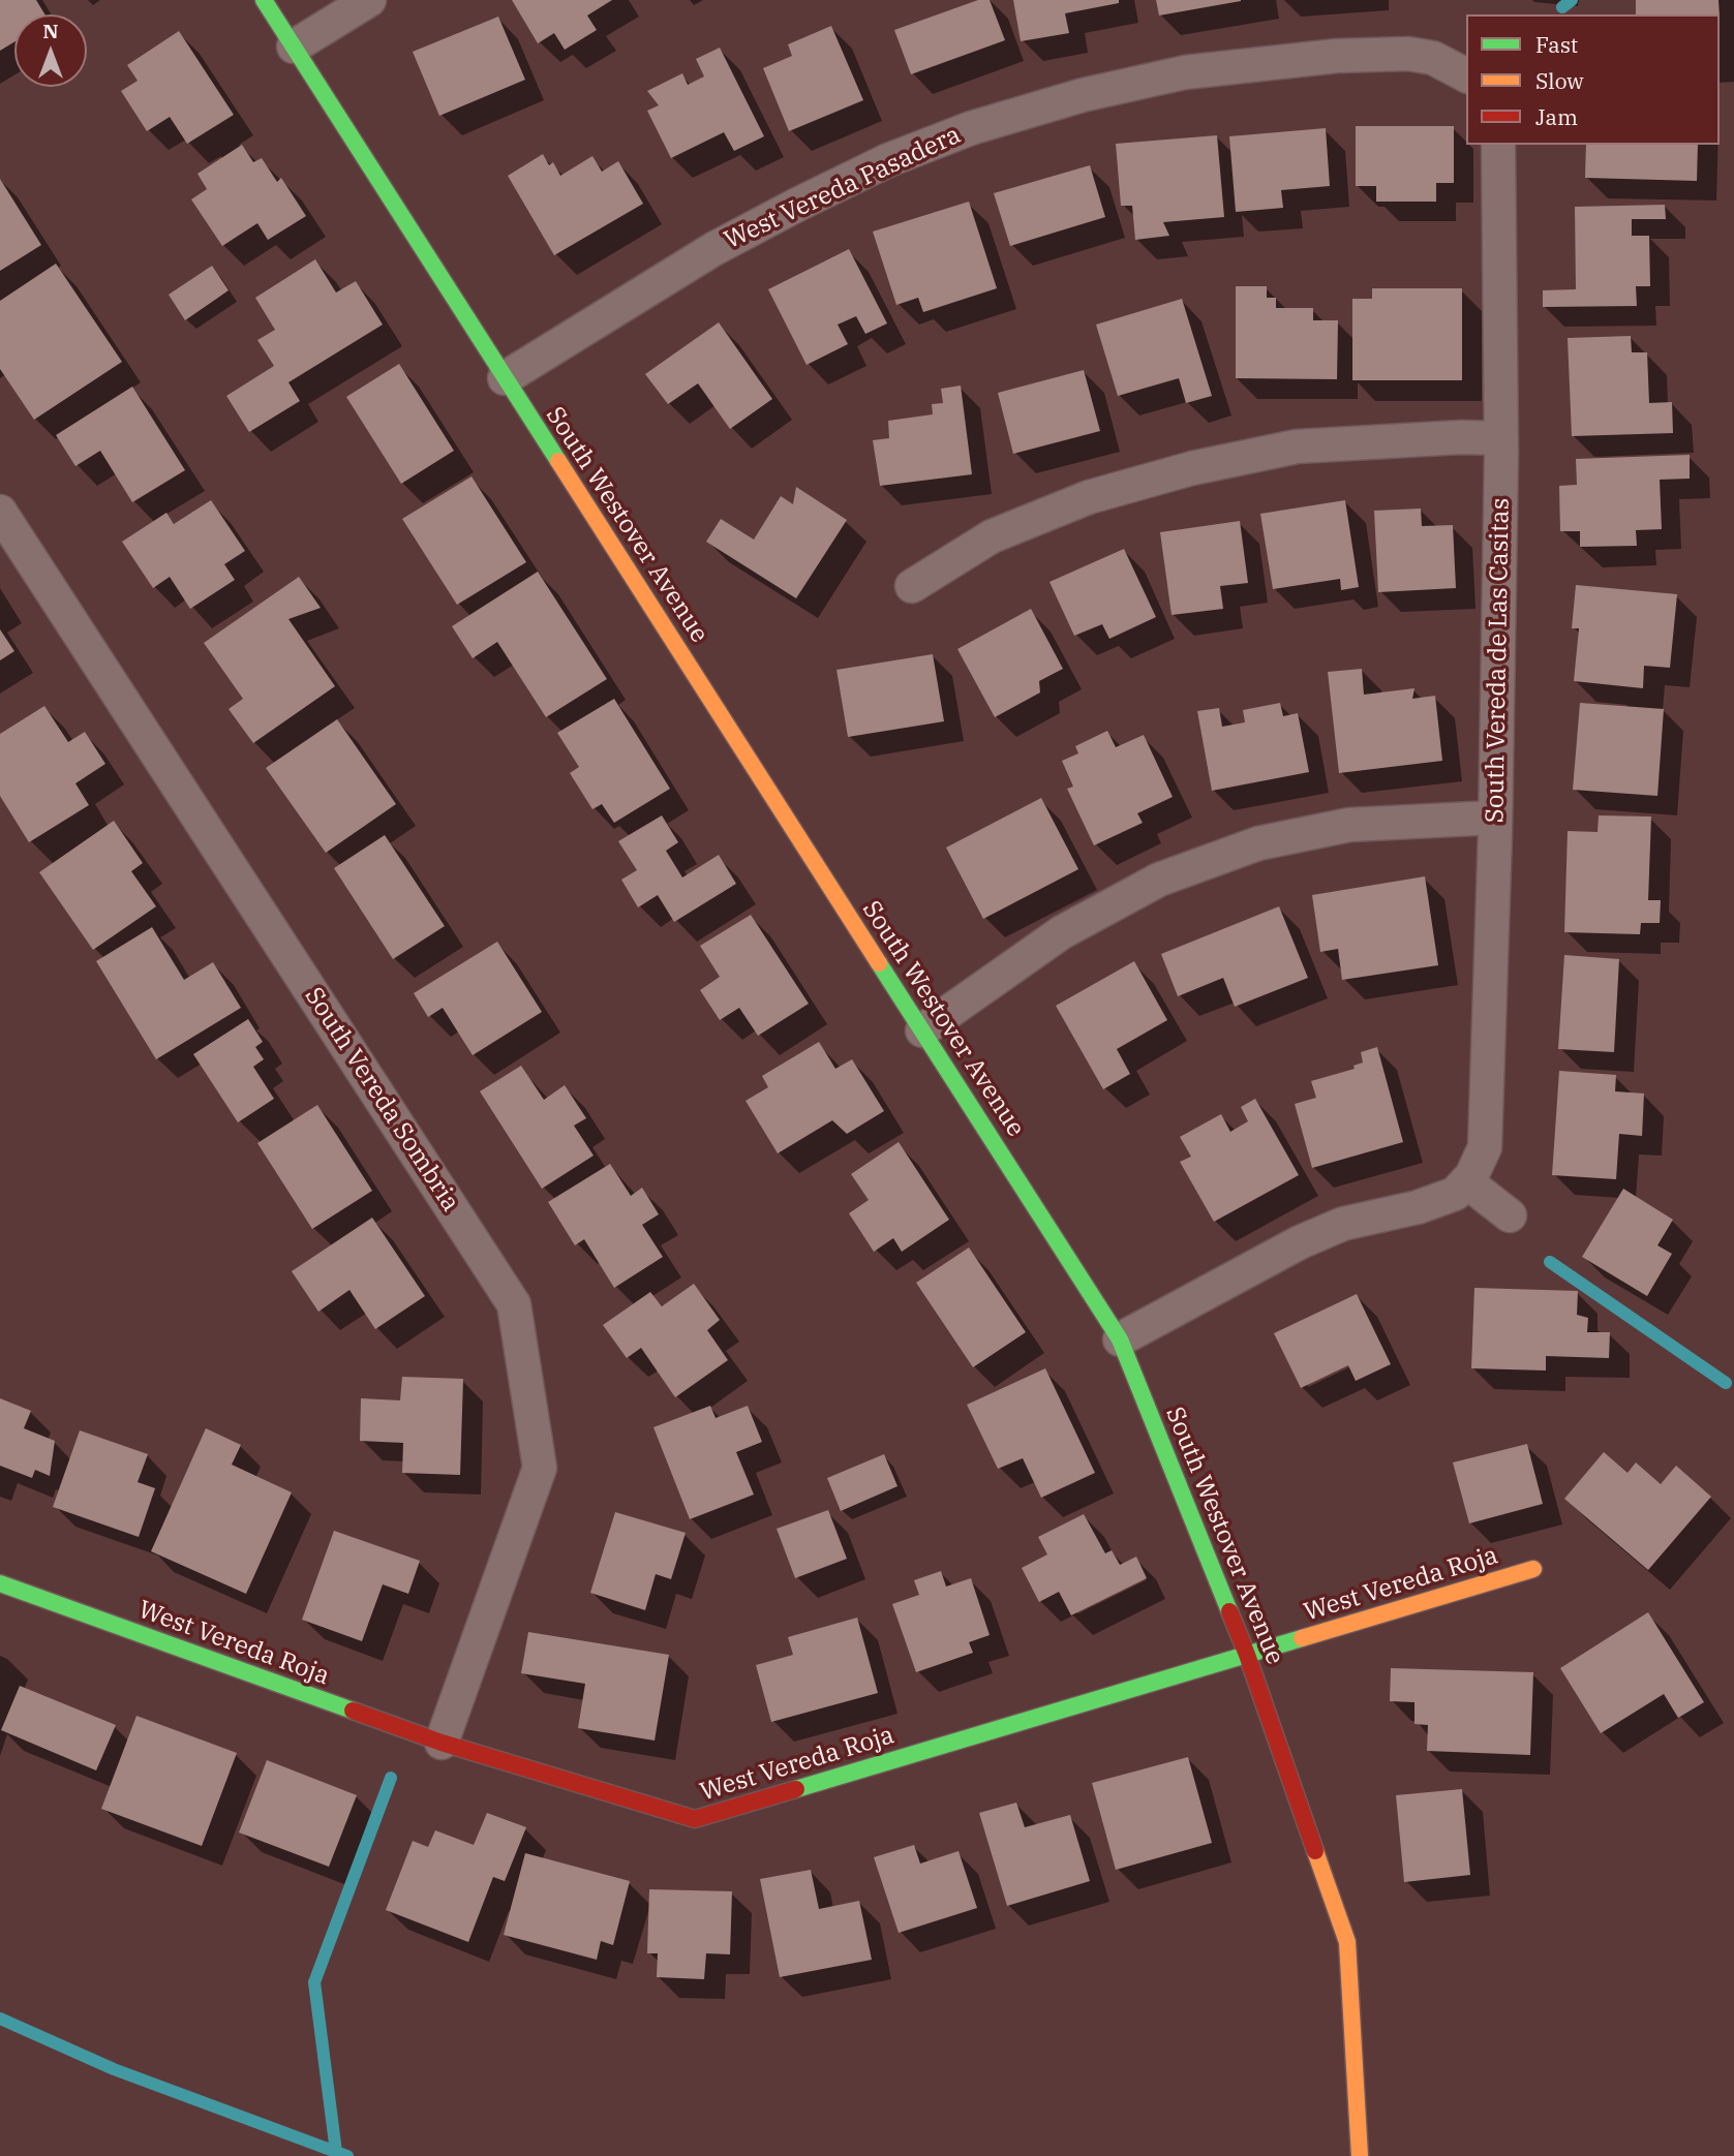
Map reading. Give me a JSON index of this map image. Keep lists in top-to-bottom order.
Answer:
{
  "streets": {
    "street": [
      "West Vereda Pasadera",
      "South Westover Avenue",
      "South Vereda de Las Casitas",
      "South Vereda Sombria",
      "West Vereda Roja"
    ]
  },
  "crossings": [
    ["West Vereda Pasadera", "South Westover Avenue"],
    ["South Westover Avenue", "West Vereda Roja"],
    ["South Vereda Sombria", "West Vereda Roja"]
  ],
  "legend": ["Fast", "Slow", "Jam"],
  "north": "top"
}
